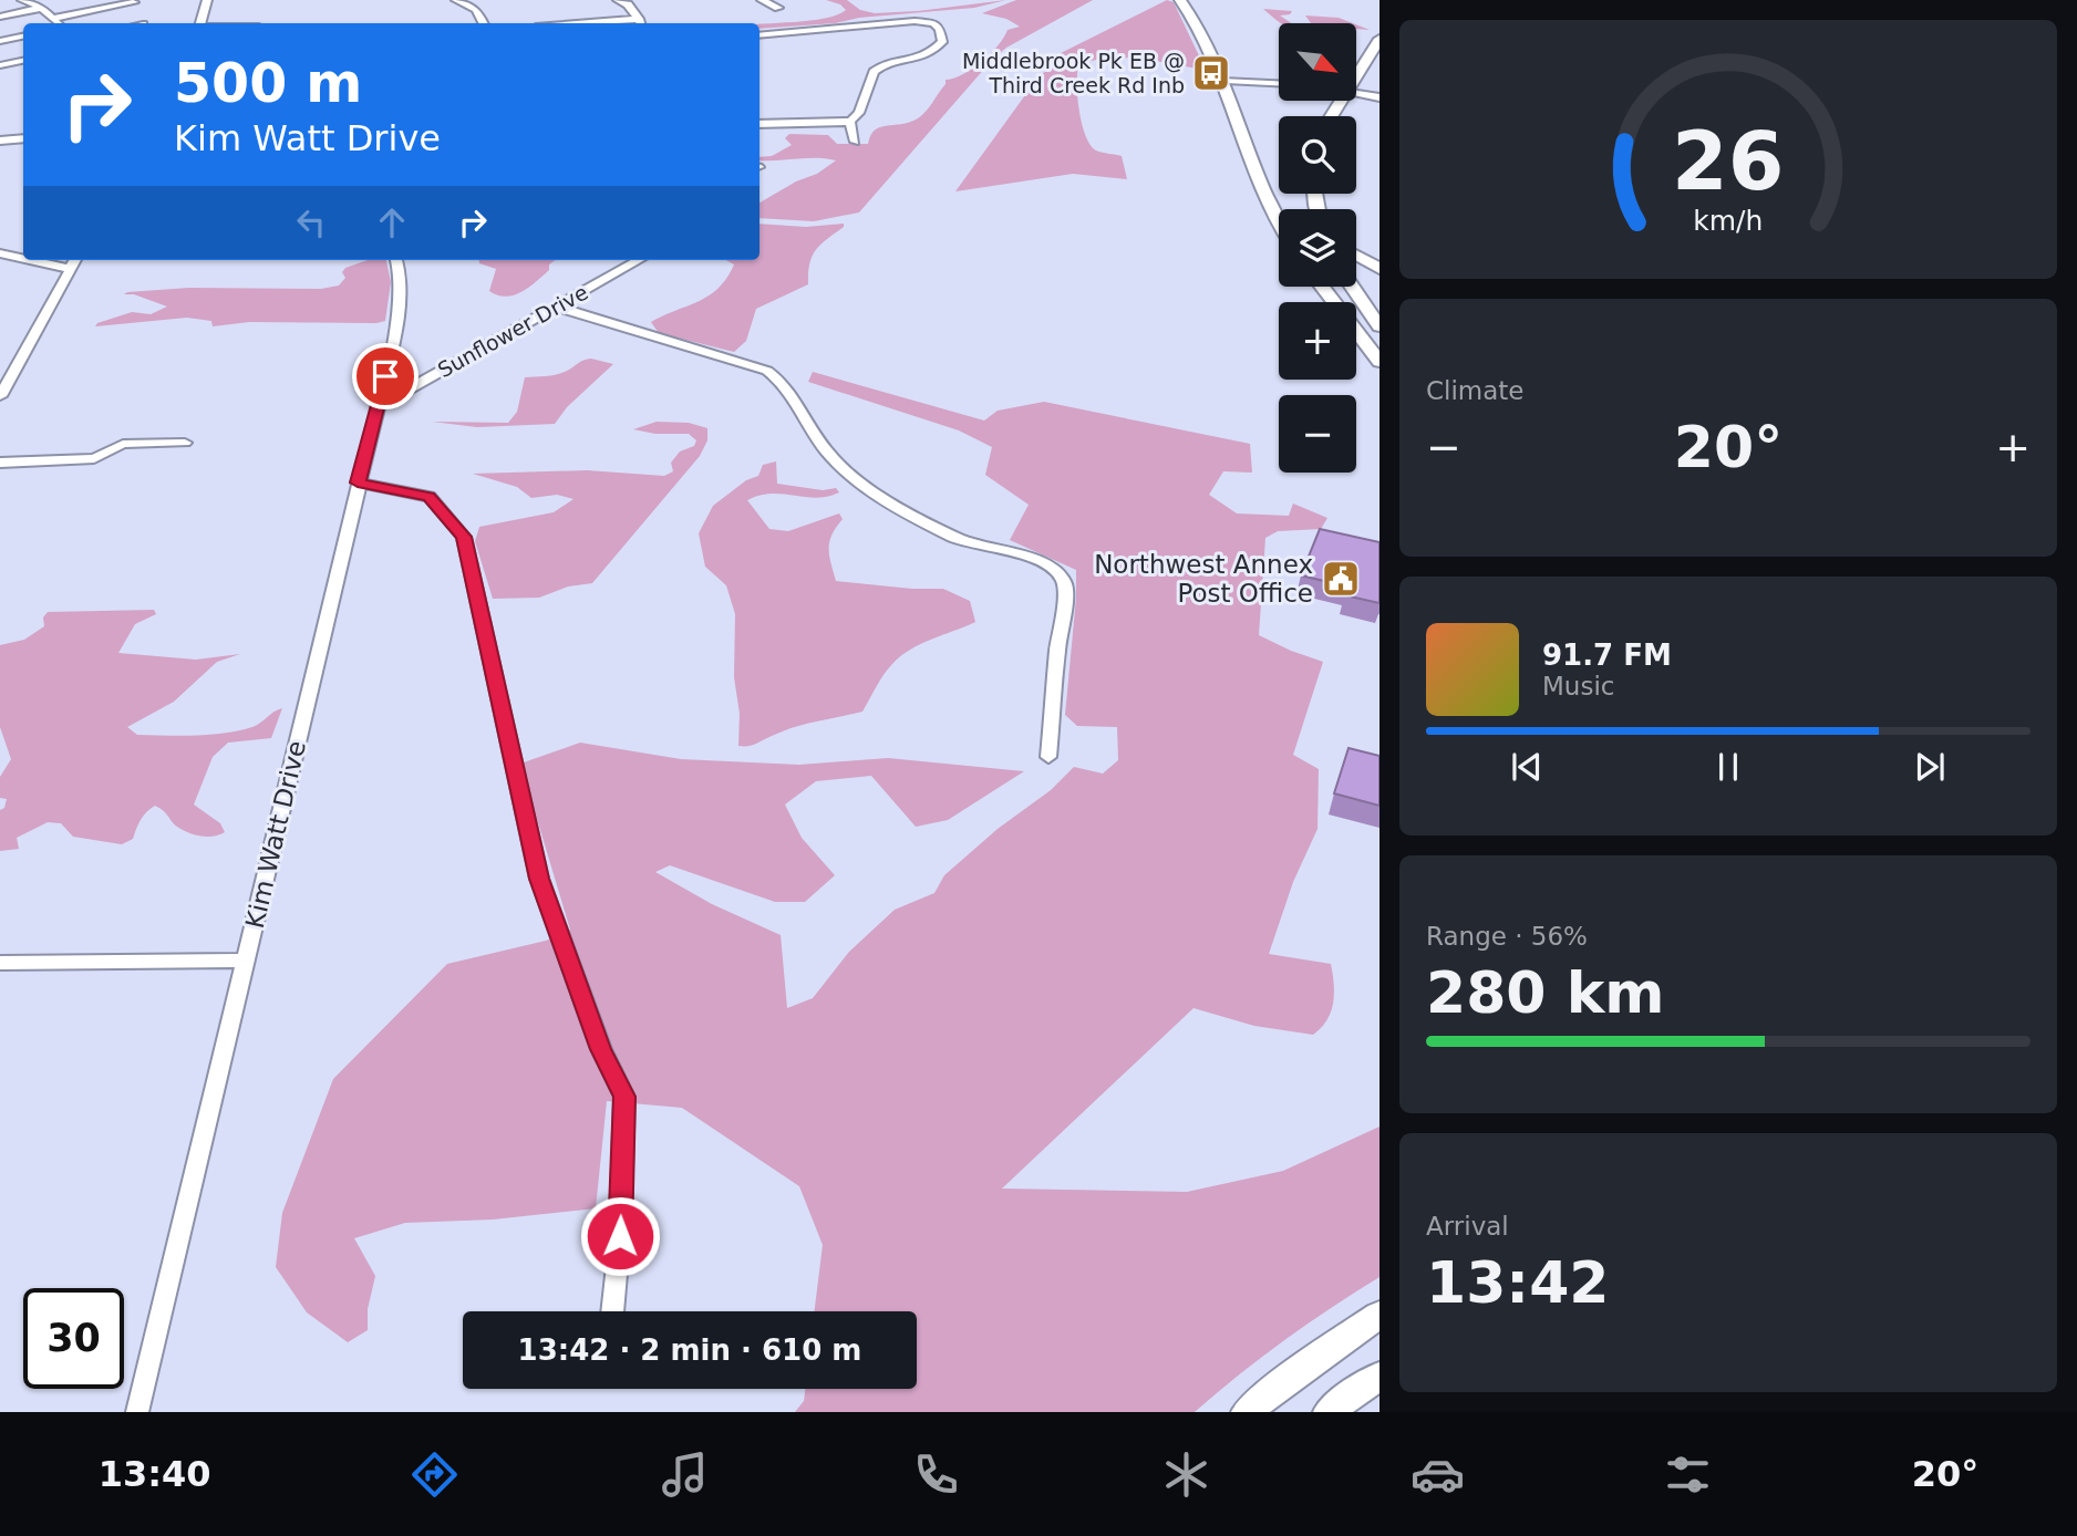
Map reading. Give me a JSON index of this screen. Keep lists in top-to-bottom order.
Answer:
{
  "streets": {
    "street": ["Sunflower Drive", "Kim Watt Drive"]
  },
  "crossings": [
    ["Sunflower Drive", "Kim Watt Drive"]
  ],
  "places": {
    "bus stop": ["Middlebrook Pk EB @ Third Creek Rd Inb"],
    "public building": ["Northwest Annex Post Office"]
  },
  "north": "bottom right",
  "page": {
    "map_buttons": ["+", "−"],
    "turn": ["500 m", "Kim Watt Drive"],
    "tile": [
      "Climate",
      ["Range · 56%", "280 km"],
      ["Arrival", "13:42"]
    ],
    "heat": ["−", "20°", "+"],
    "song": ["91.7 FM", "Music"],
    "limit": "30",
    "trip": "13:42 · 2 min · 610 m",
    "tabs": ["13:40", "20°"],
    "gauge": ["26", "km/h"]
  }
}
